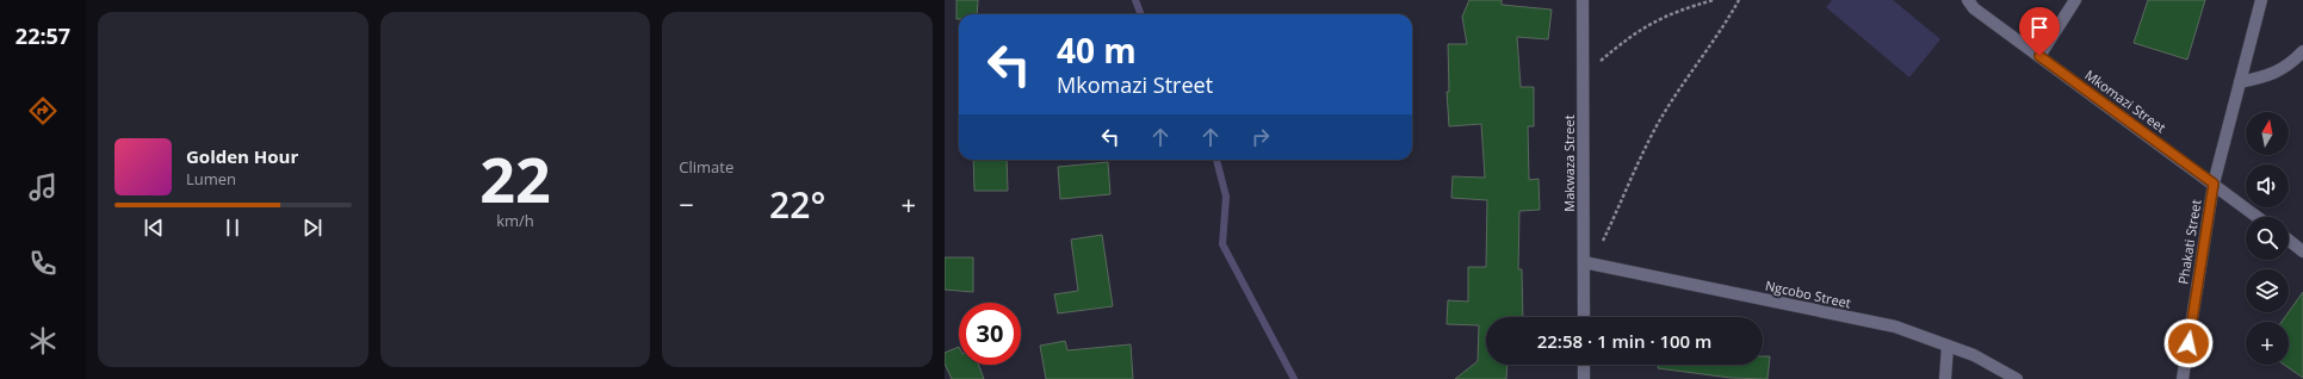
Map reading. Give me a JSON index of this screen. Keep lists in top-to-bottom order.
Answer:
{
  "streets": {
    "street": [
      "Mkomazi Street",
      "Makwaza Street",
      "Phakati Street",
      "Ngcobo Street"
    ]
  },
  "crossings": [
    ["Mkomazi Street", "Phakati Street"],
    ["Makwaza Street", "Ngcobo Street"]
  ],
  "north": "top",
  "page": {
    "tabs": "22:57",
    "tile": [
      ["22", "km/h"],
      "Climate"
    ],
    "turn": ["40 m", "Mkomazi Street"],
    "map_buttons": "+",
    "song": ["Golden Hour", "Lumen"],
    "heat": ["−", "22°", "+"],
    "limit": "30",
    "trip": "22:58 · 1 min · 100 m"
  }
}
